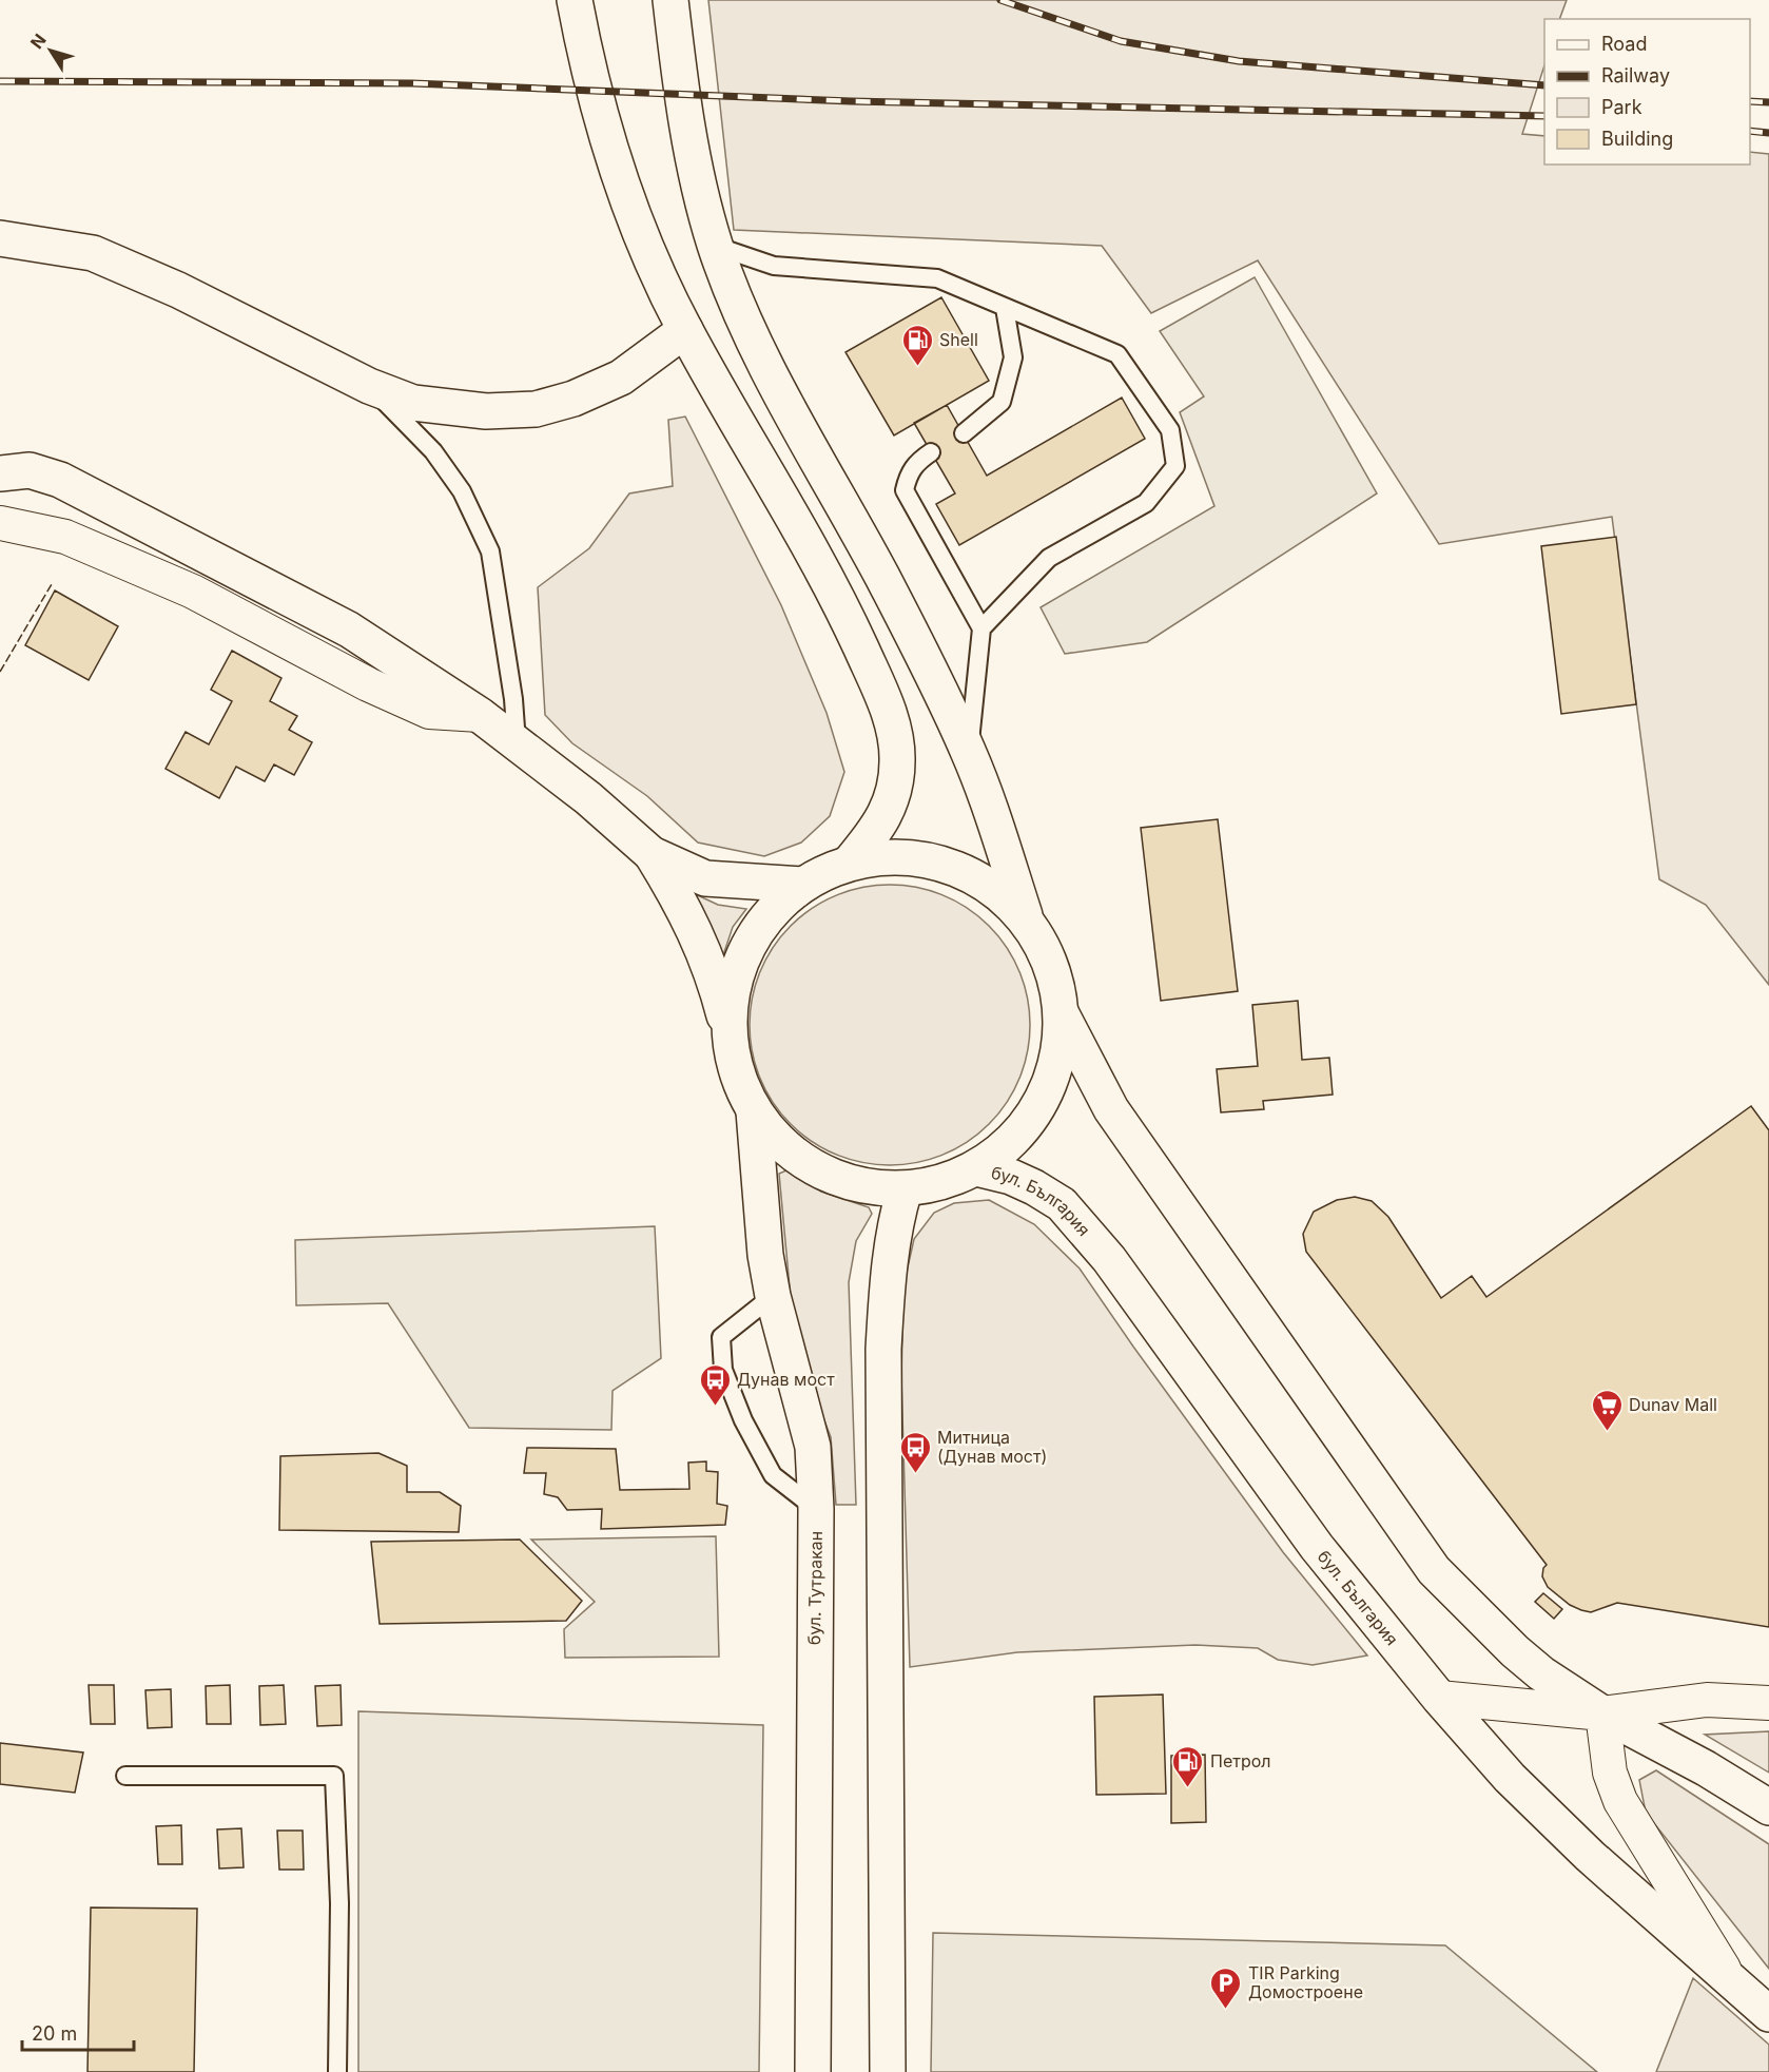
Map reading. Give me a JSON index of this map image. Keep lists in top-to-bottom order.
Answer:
{
  "streets": {
    "main road": ["бул. България", "бул. Тутракан"]
  },
  "places": {
    "fuel station": ["Shell", "Петрол"],
    "bus stop": ["Дунав мост", "Митница (Дунав мост)"],
    "supermarket": ["Dunav Mall"],
    "parking": ["TIR Parking Домостроене"]
  },
  "legend": [
    "Road",
    "Railway",
    "Park",
    "Building"
  ],
  "scale_bar": "20 m",
  "north": "top left"
}
